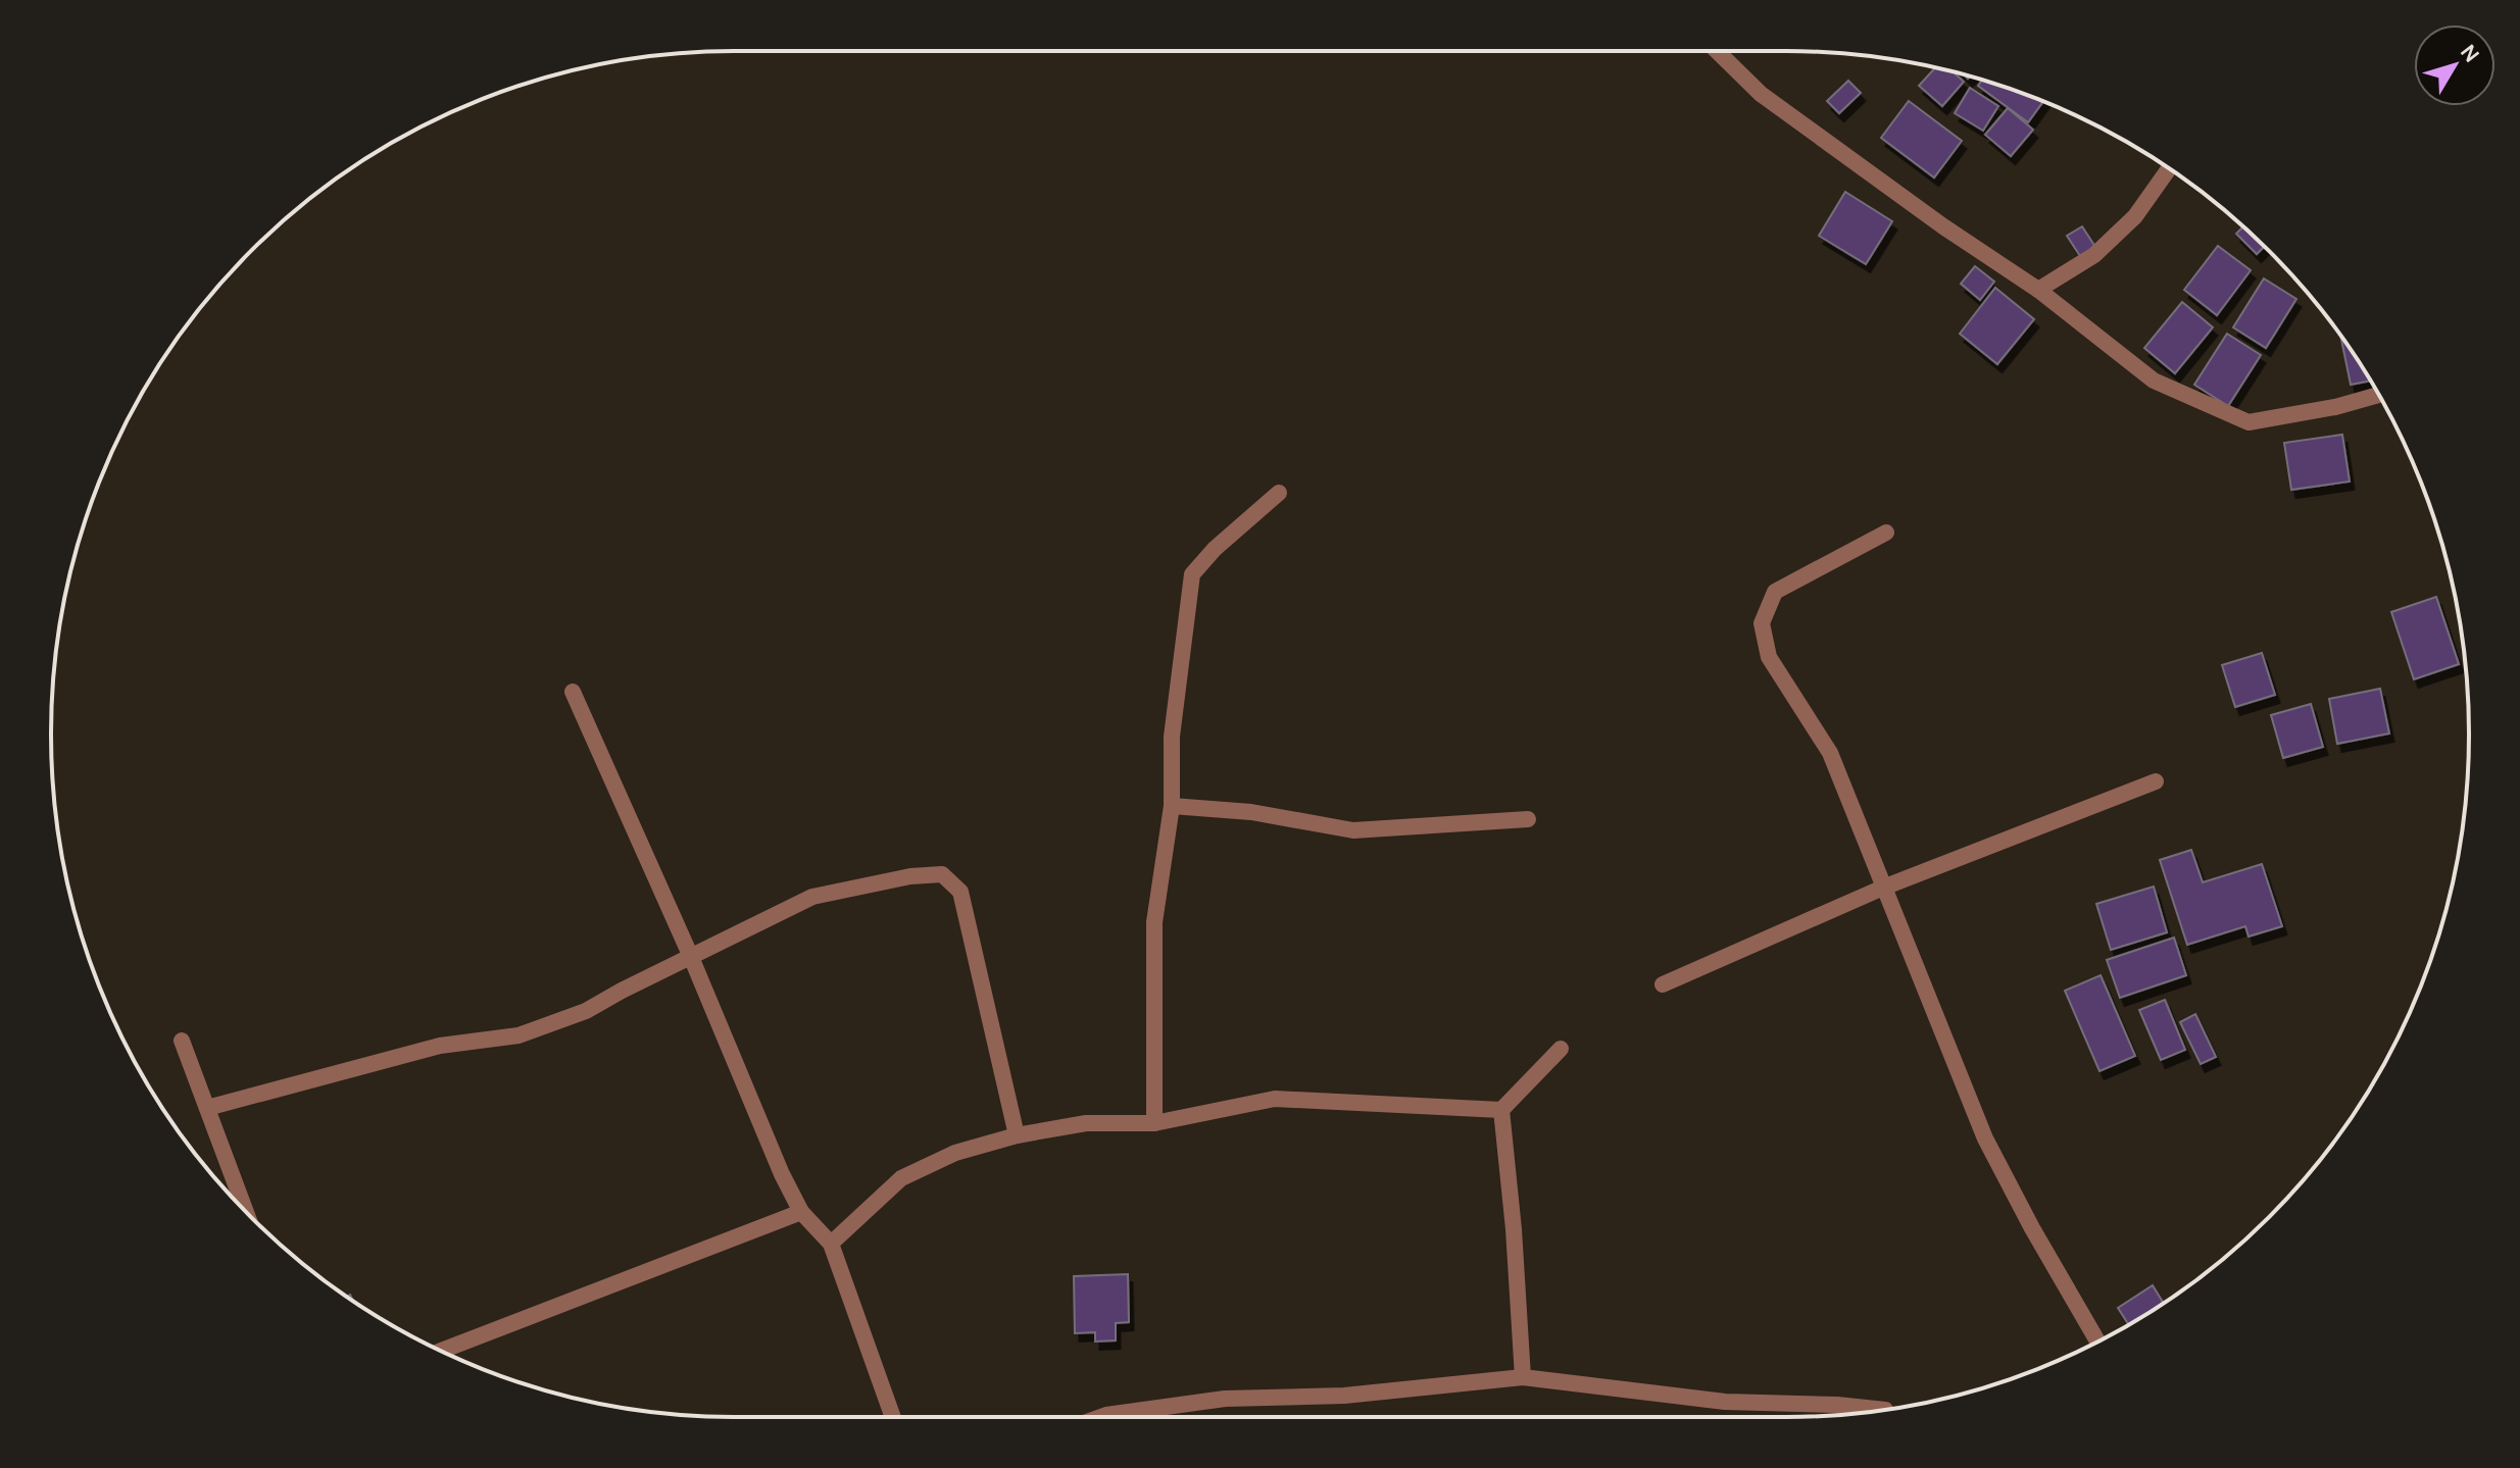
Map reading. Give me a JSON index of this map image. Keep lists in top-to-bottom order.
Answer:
{
  "north": "top right"
}
